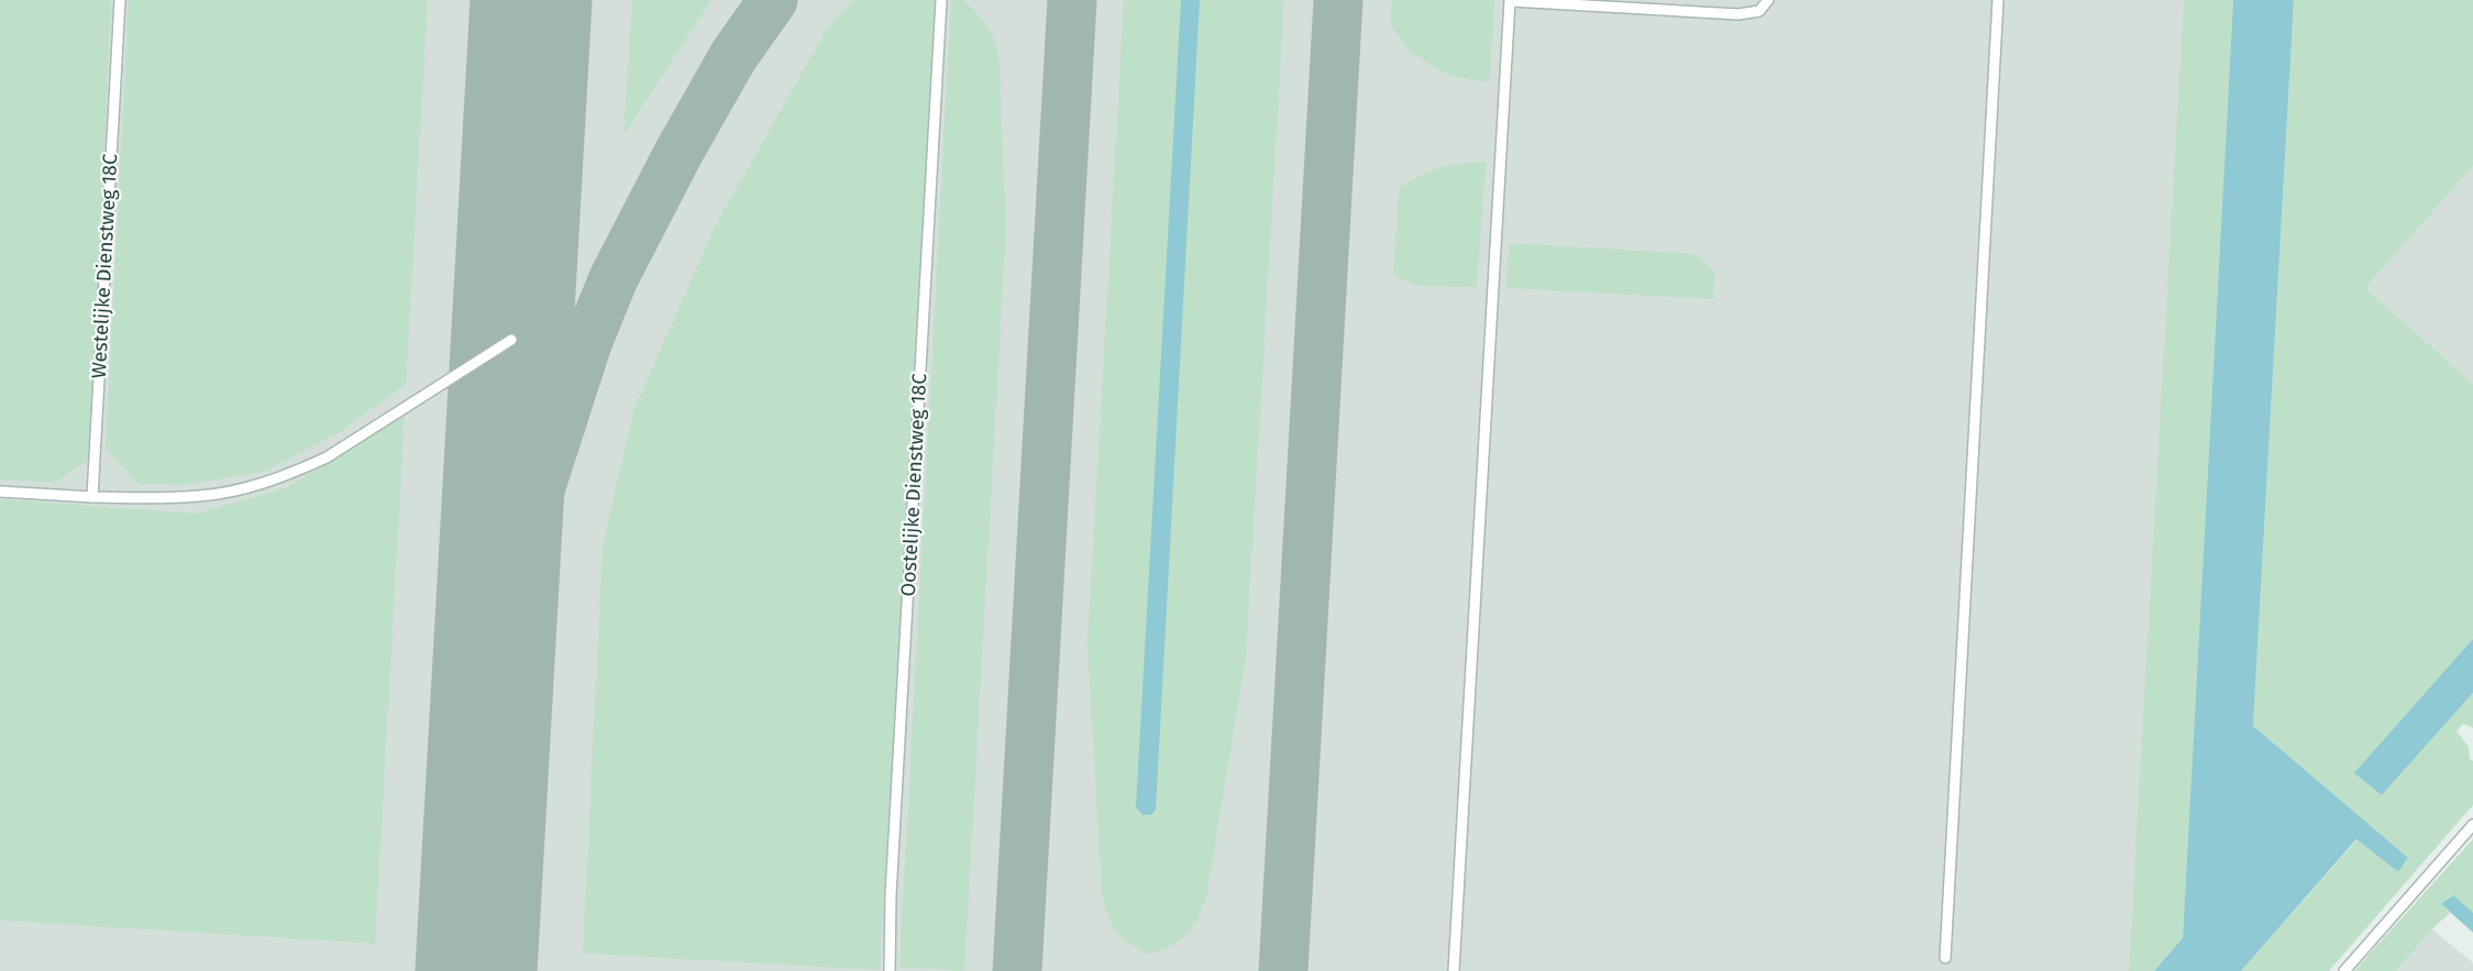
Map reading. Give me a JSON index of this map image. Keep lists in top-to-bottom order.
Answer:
{
  "streets": {
    "lane": ["Westelijke Dienstweg 18C", "Oostelijke Dienstweg 18C"]
  }
}
